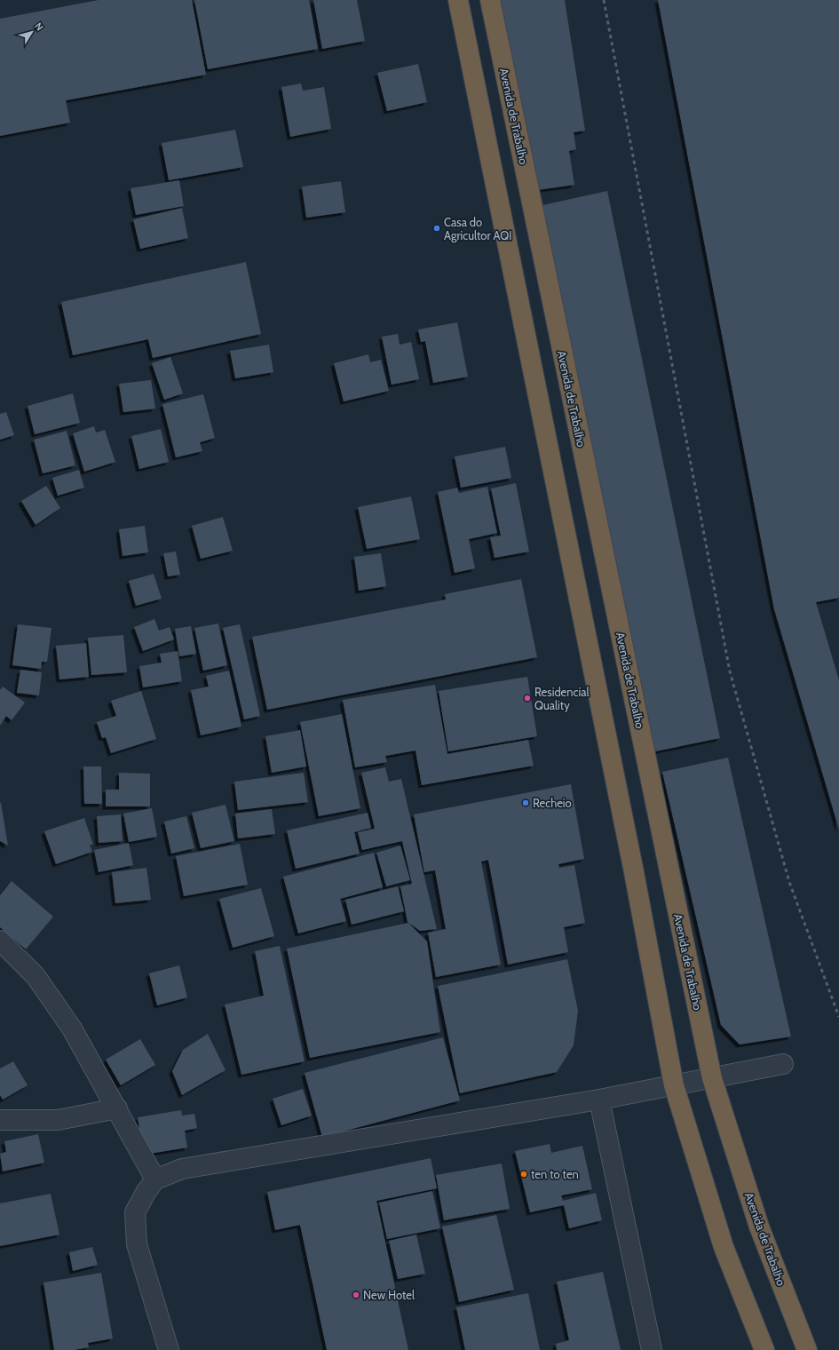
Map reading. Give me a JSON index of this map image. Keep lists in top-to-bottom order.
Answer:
{
  "streets": {
    "highway": ["Avenida de Trabalho"]
  },
  "places": [
    "Casa do Agricultor AQI",
    "Residencial Quality",
    "Recheio",
    "ten to ten",
    "New Hotel"
  ],
  "north": "top right"
}
